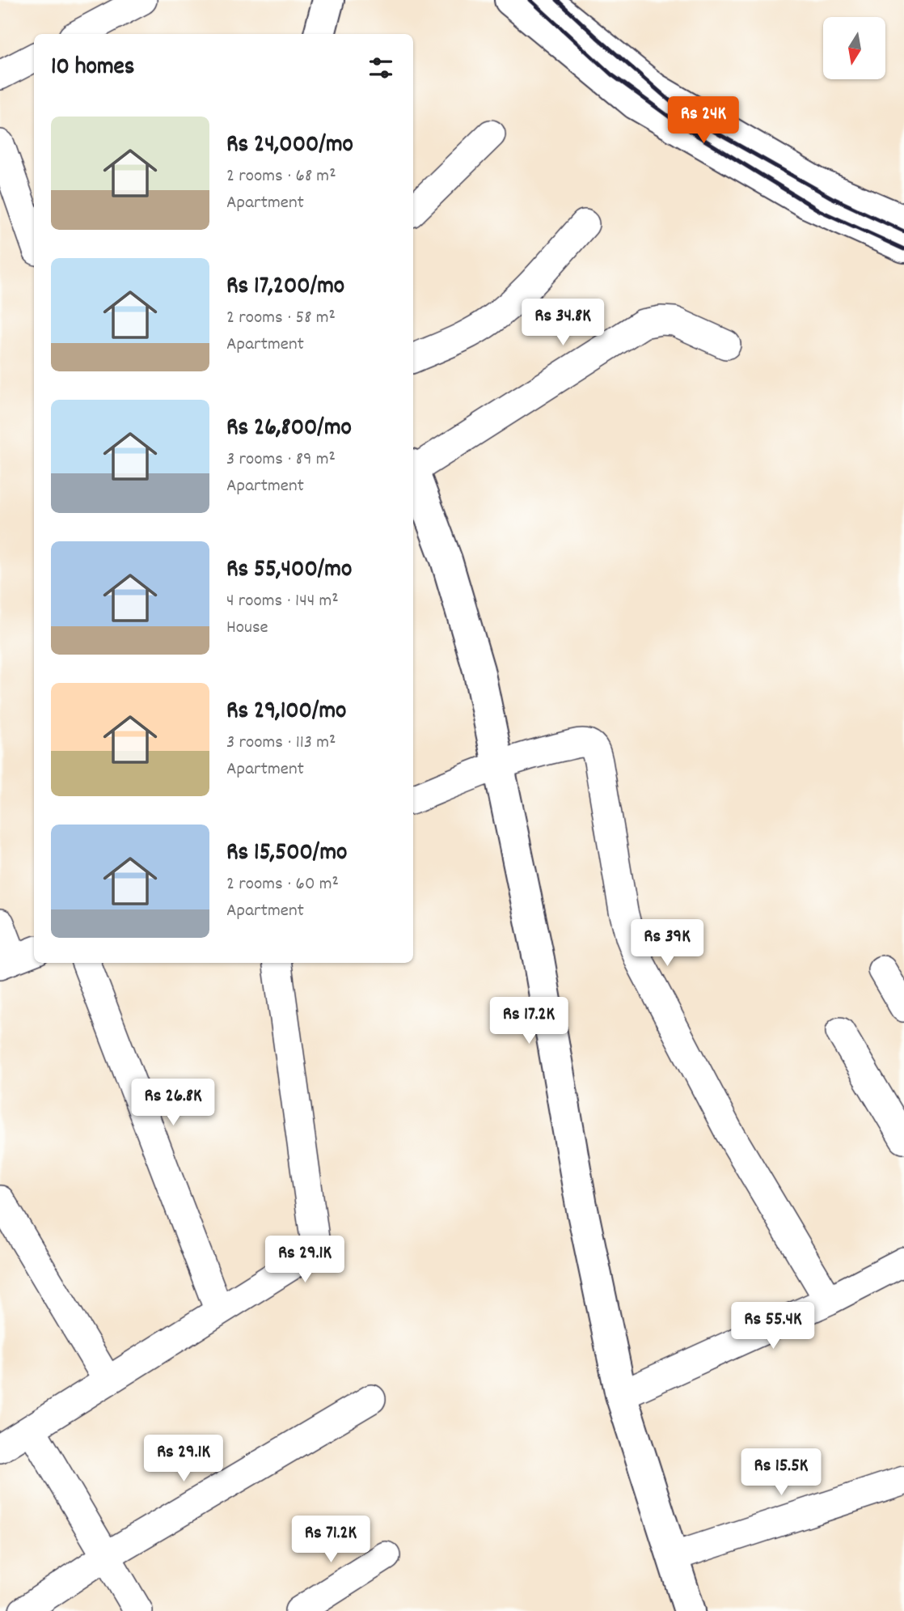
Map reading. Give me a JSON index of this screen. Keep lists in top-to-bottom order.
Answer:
{
  "north": "bottom",
  "page": {
    "heading": "10 homes",
    "price": [
      "Rs 24K",
      "Rs 34.8K",
      "Rs 39K",
      "Rs 17.2K",
      "Rs 26.8K",
      "Rs 29.1K",
      "Rs 55.4K",
      "Rs 29.1K",
      "Rs 15.5K",
      "Rs 71.2K"
    ],
    "list": [
      {
        "name": "Rs 24,000/mo",
        "note": "2 rooms · 68 m² · Apartment"
      },
      {
        "name": "Rs 17,200/mo",
        "note": "2 rooms · 58 m² · Apartment"
      },
      {
        "name": "Rs 26,800/mo",
        "note": "3 rooms · 89 m² · Apartment"
      },
      {
        "name": "Rs 55,400/mo",
        "note": "4 rooms · 144 m² · House"
      },
      {
        "name": "Rs 29,100/mo",
        "note": "3 rooms · 113 m² · Apartment"
      },
      {
        "name": "Rs 15,500/mo",
        "note": "2 rooms · 60 m² · Apartment"
      }
    ]
  }
}
